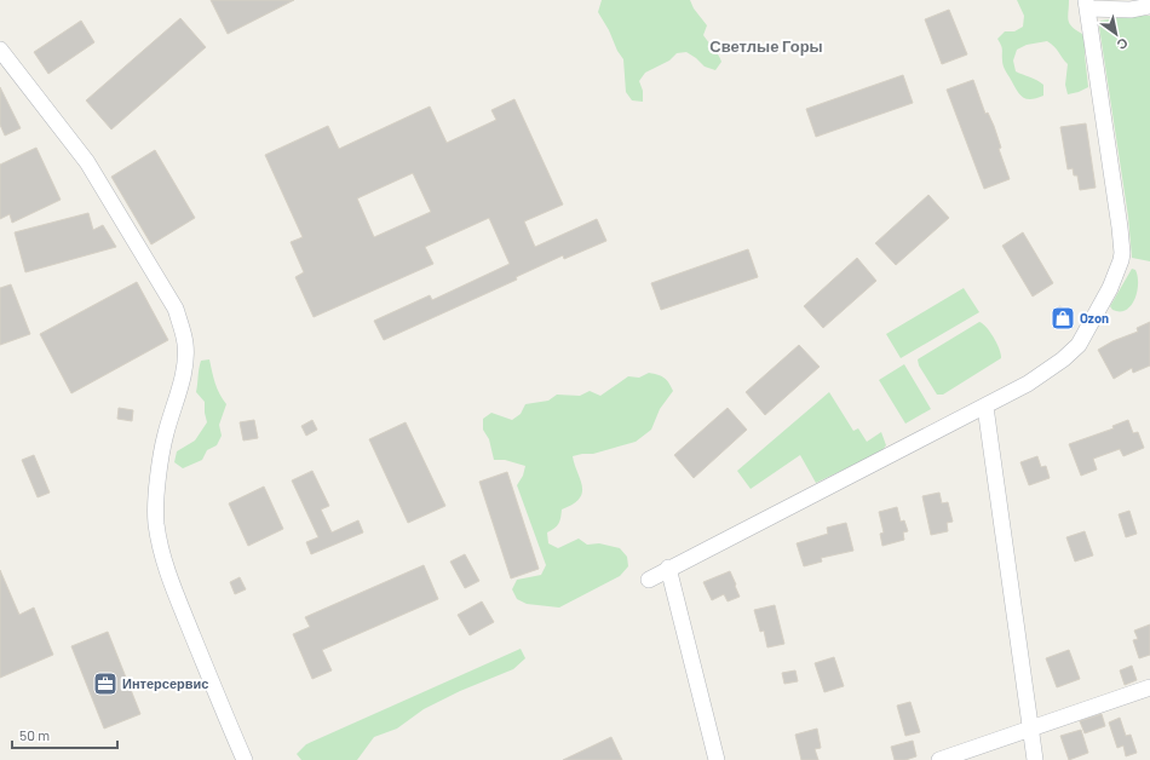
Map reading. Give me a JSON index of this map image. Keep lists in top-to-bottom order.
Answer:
{
  "districts": ["Светлые Горы"],
  "places": {
    "shop": ["Ozon"],
    "office": ["Интерсервис"]
  },
  "scale_bar": "50 m",
  "north": "bottom right"
}
